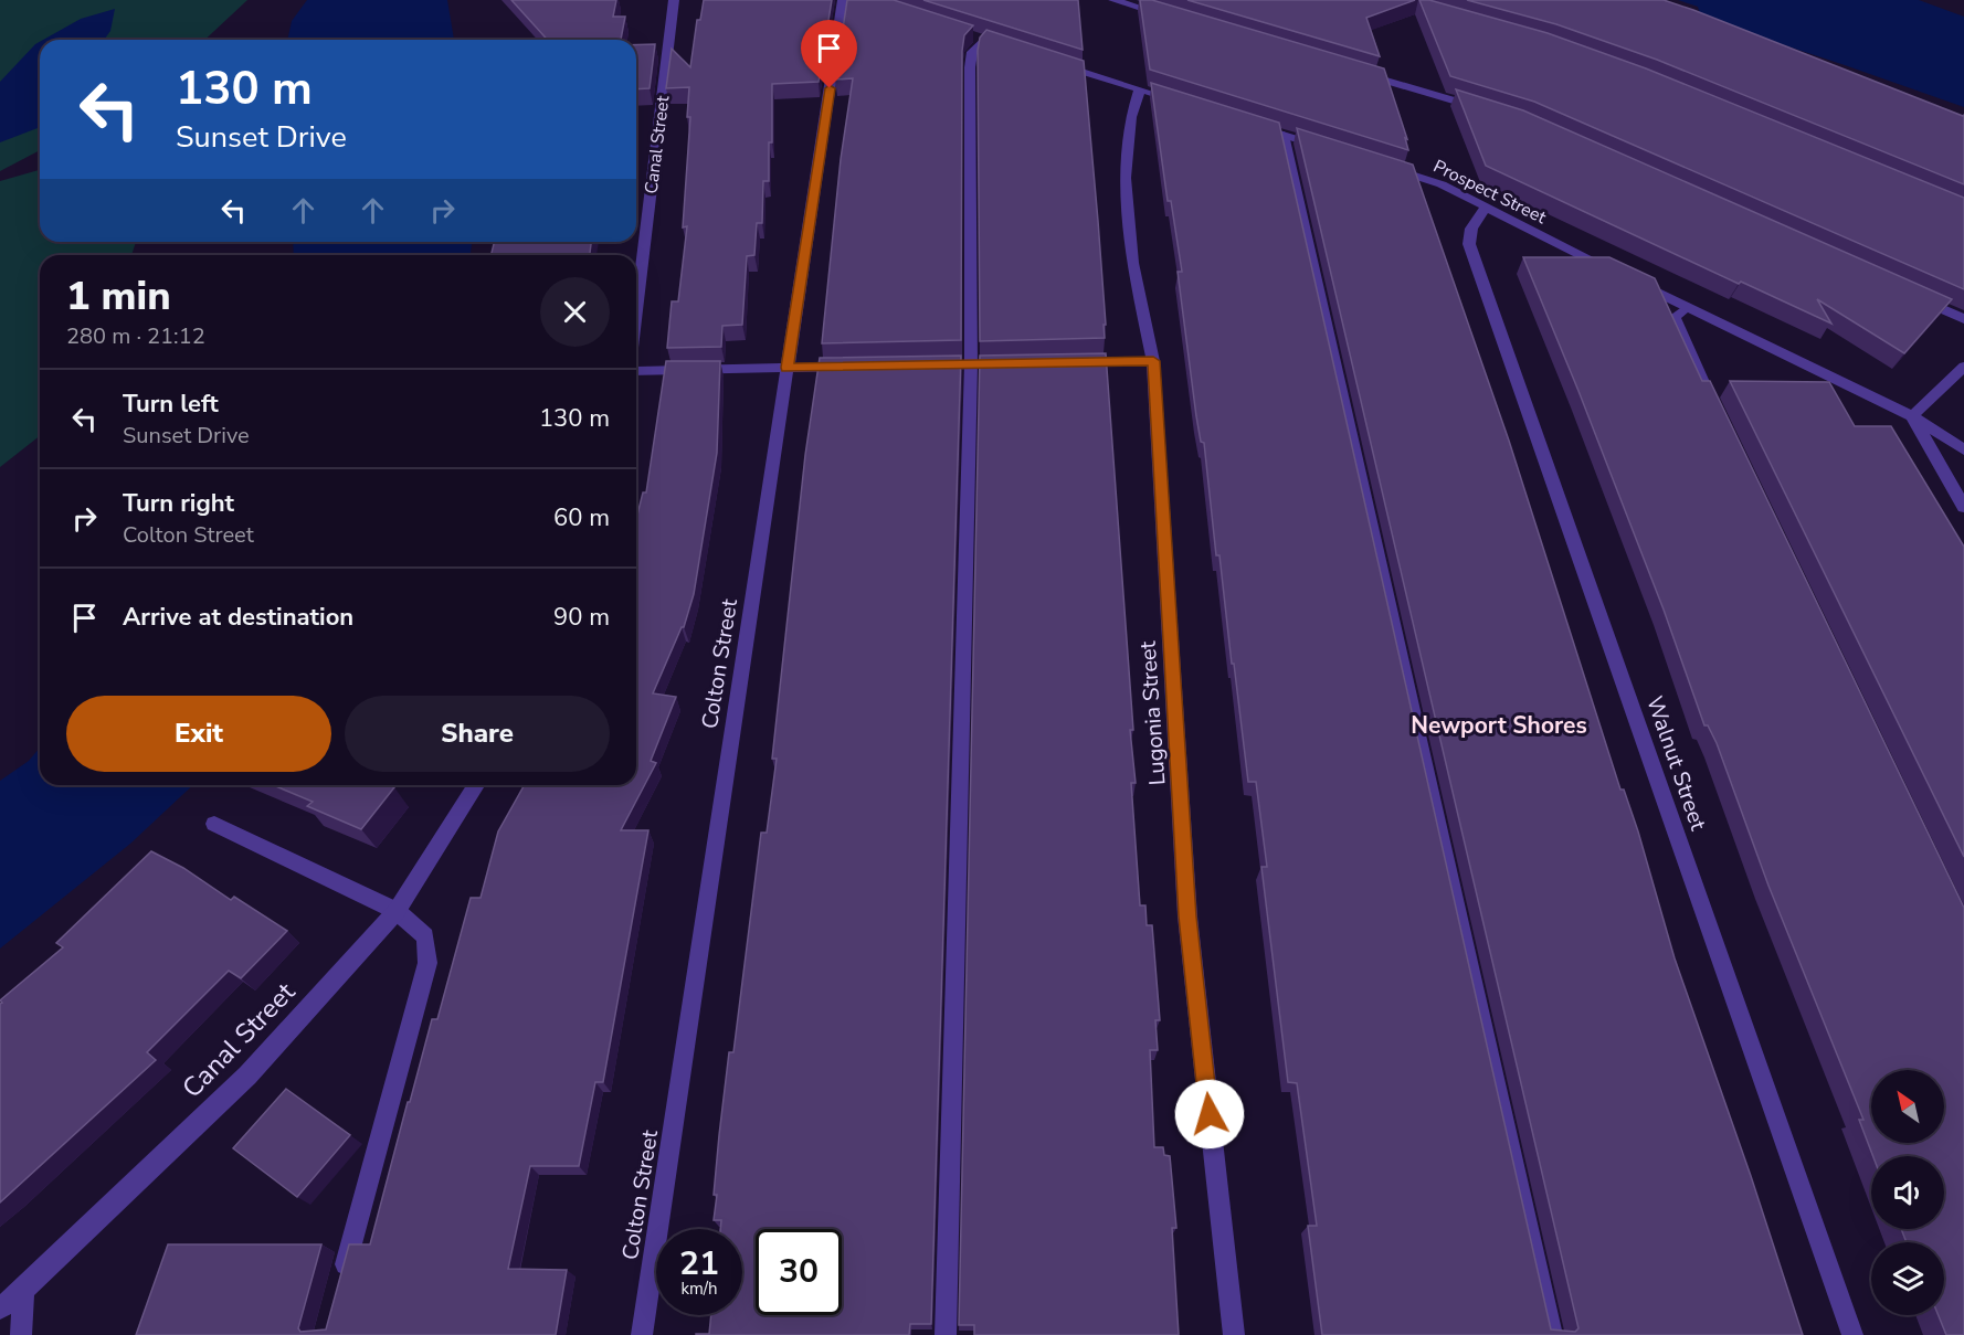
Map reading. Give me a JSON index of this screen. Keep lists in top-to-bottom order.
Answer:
{
  "streets": {
    "street": [
      "Canal Street",
      "Prospect Street",
      "Colton Street",
      "Lugonia Street",
      "Walnut Street"
    ]
  },
  "crossings": [
    ["Prospect Street", "Walnut Street"]
  ],
  "districts": ["Newport Shores"],
  "north": "top left",
  "page": {
    "turn": ["130 m", "Sunset Drive"],
    "heading": ["1 min", "280 m · 21:12"],
    "list": [
      {
        "name": "Turn left",
        "note": "Sunset Drive",
        "value": "130 m"
      },
      {
        "name": "Turn right",
        "note": "Colton Street",
        "value": "60 m"
      },
      {
        "name": "Arrive at destination",
        "value": "90 m"
      }
    ],
    "buttons": ["Exit", "Share"],
    "speed": "21 km/h",
    "limit": "30"
  }
}
